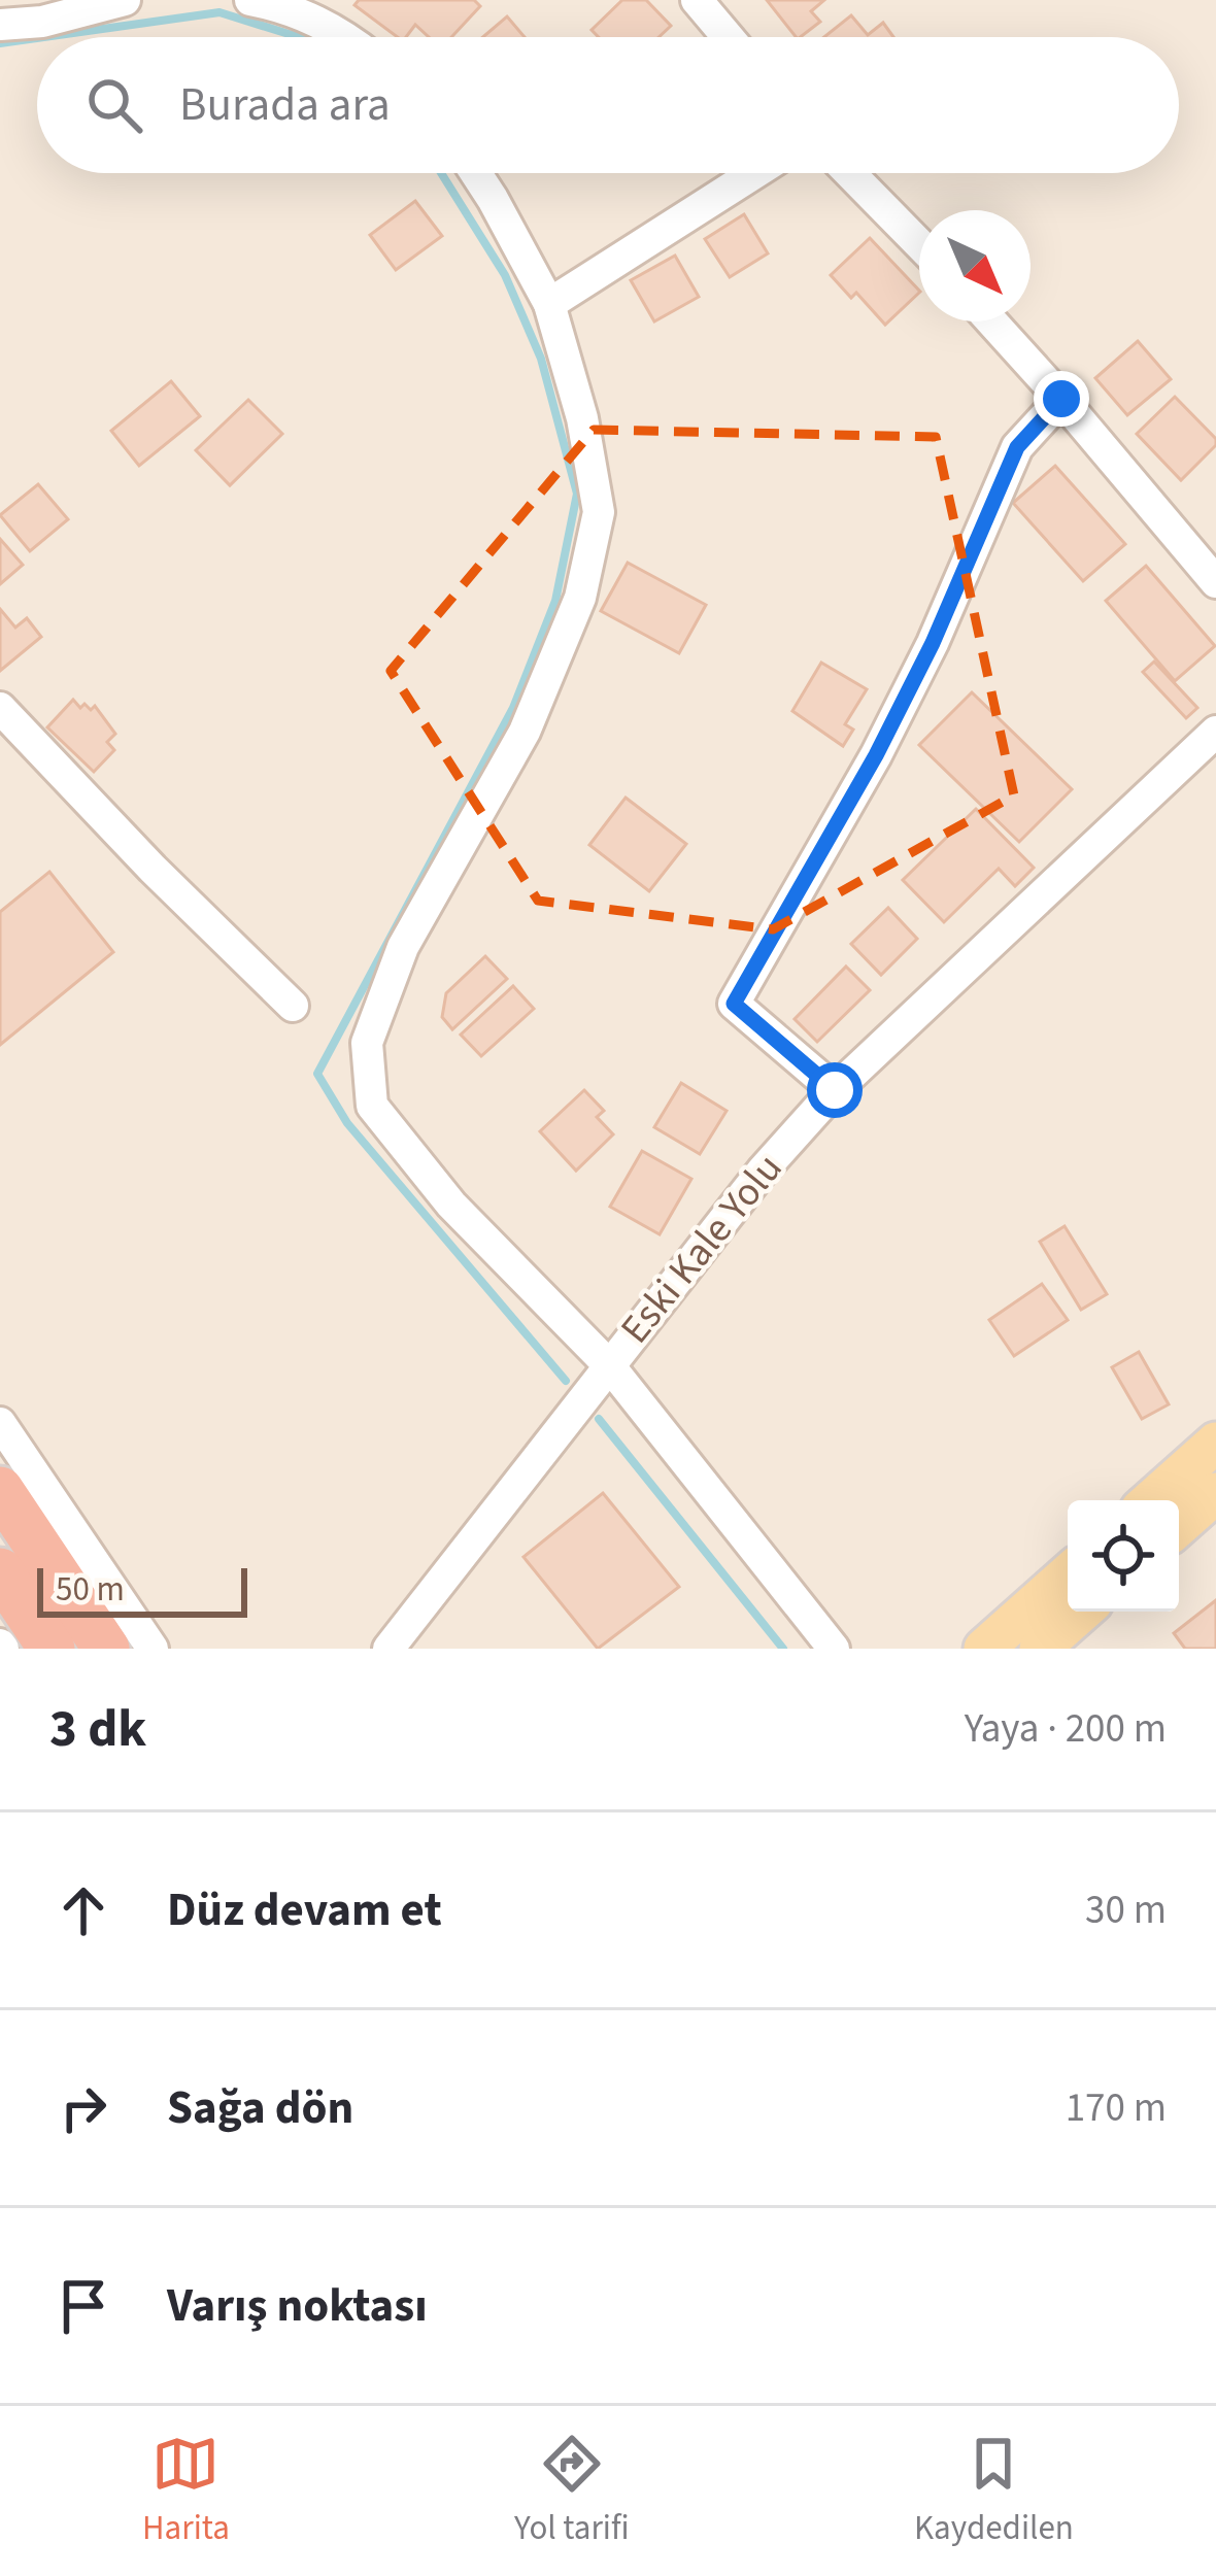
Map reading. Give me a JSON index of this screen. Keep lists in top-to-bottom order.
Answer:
{
  "streets": {
    "street": ["Eski Kale Yolu"]
  },
  "scale_bar": "50 m",
  "north": "bottom right",
  "page": {
    "search": "Burada ara",
    "scale": "50 m",
    "heading": ["3 dk", "Yaya · 200 m"],
    "list": [
      ["Düz devam et", "30 m"],
      ["Sağa dön", "170 m"],
      "Varış noktası"
    ],
    "nav": ["Harita", "Yol tarifi", "Kaydedilen"]
  }
}
